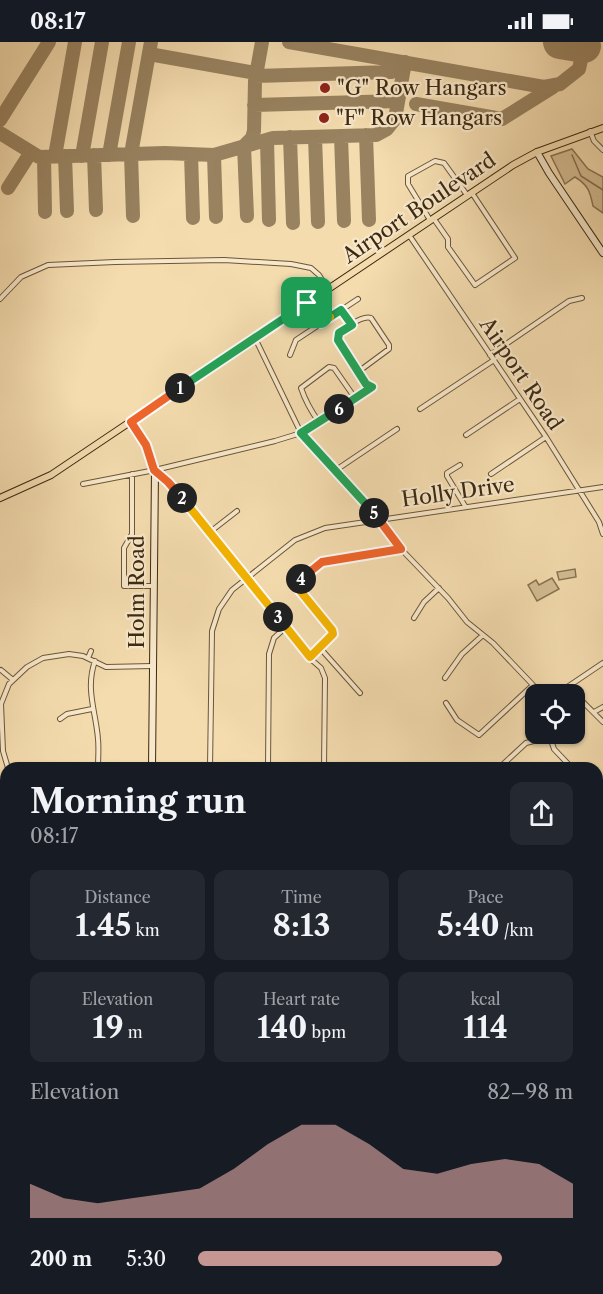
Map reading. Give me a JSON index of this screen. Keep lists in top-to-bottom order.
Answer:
{
  "streets": {
    "main road": ["Airport Boulevard"],
    "street": ["Airport Road", "Holly Drive", "Holm Road"]
  },
  "crossings": [
    ["Airport Boulevard", "Airport Road"],
    ["Airport Boulevard", "Holm Road"],
    ["Airport Road", "Holly Drive"]
  ],
  "places": ["\"G\" Row Hangars", "\"F\" Row Hangars"],
  "page": {
    "status": "08:17",
    "pins": [
      "1",
      "6",
      "2",
      "5",
      "4",
      "3"
    ],
    "heading": ["Morning run", "08:17"],
    "stats": [
      ["Distance", "1.45 km"],
      ["Time", "8:13"],
      ["Pace", "5:40 /km"],
      ["Elevation", "19 m"],
      ["Heart rate", "140 bpm"],
      ["kcal", "114"]
    ],
    "chart": ["Elevation", "82–98 m"],
    "list": [
      {
        "name": "200 m",
        "note": "5:30"
      }
    ]
  }
}
